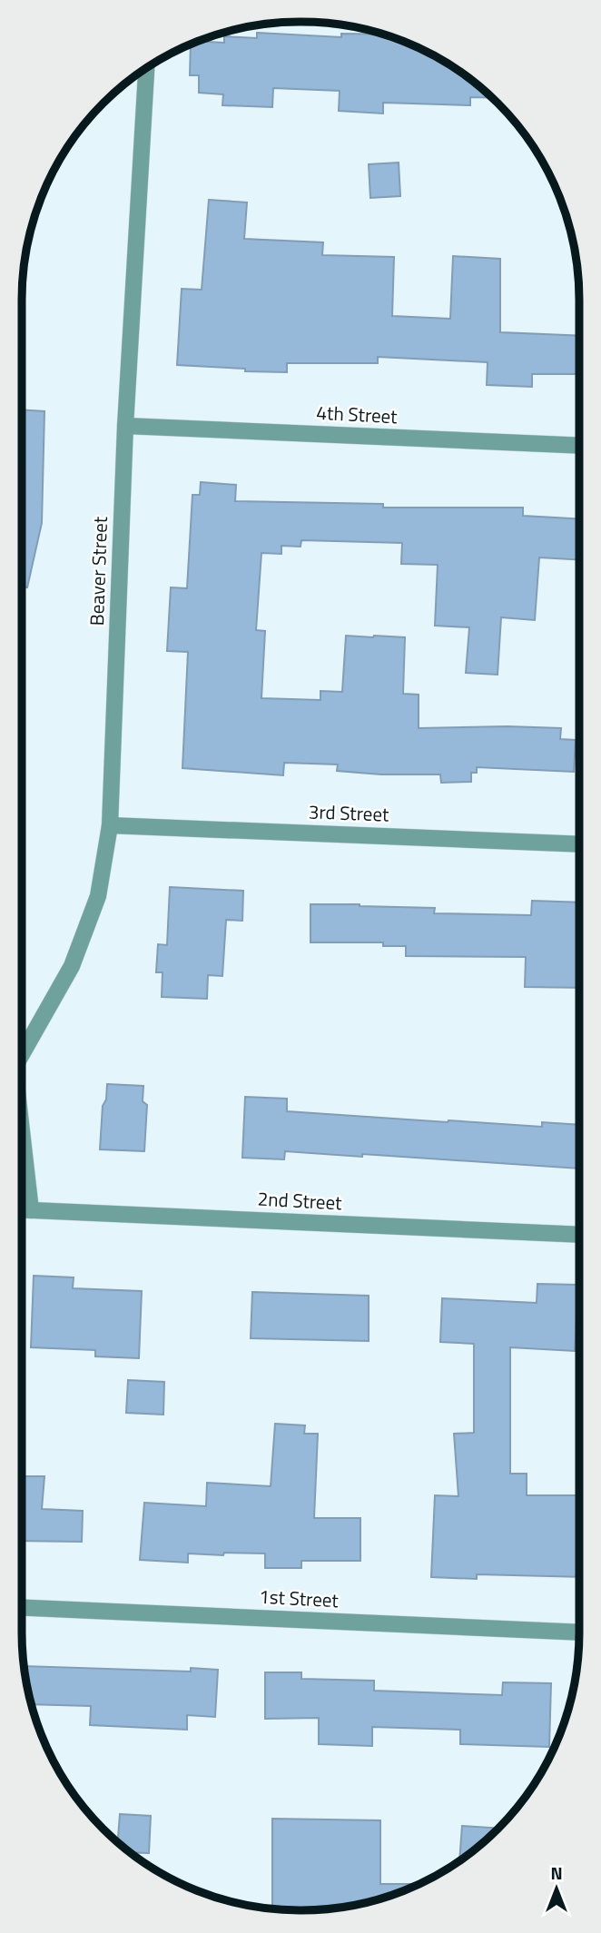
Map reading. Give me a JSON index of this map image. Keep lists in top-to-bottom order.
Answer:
{
  "streets": {
    "street": [
      "4th Street",
      "Beaver Street",
      "3rd Street",
      "2nd Street",
      "1st Street"
    ]
  },
  "crossings": [
    ["4th Street", "Beaver Street"],
    ["Beaver Street", "3rd Street"],
    ["Beaver Street", "2nd Street"]
  ],
  "north": "top"
}
